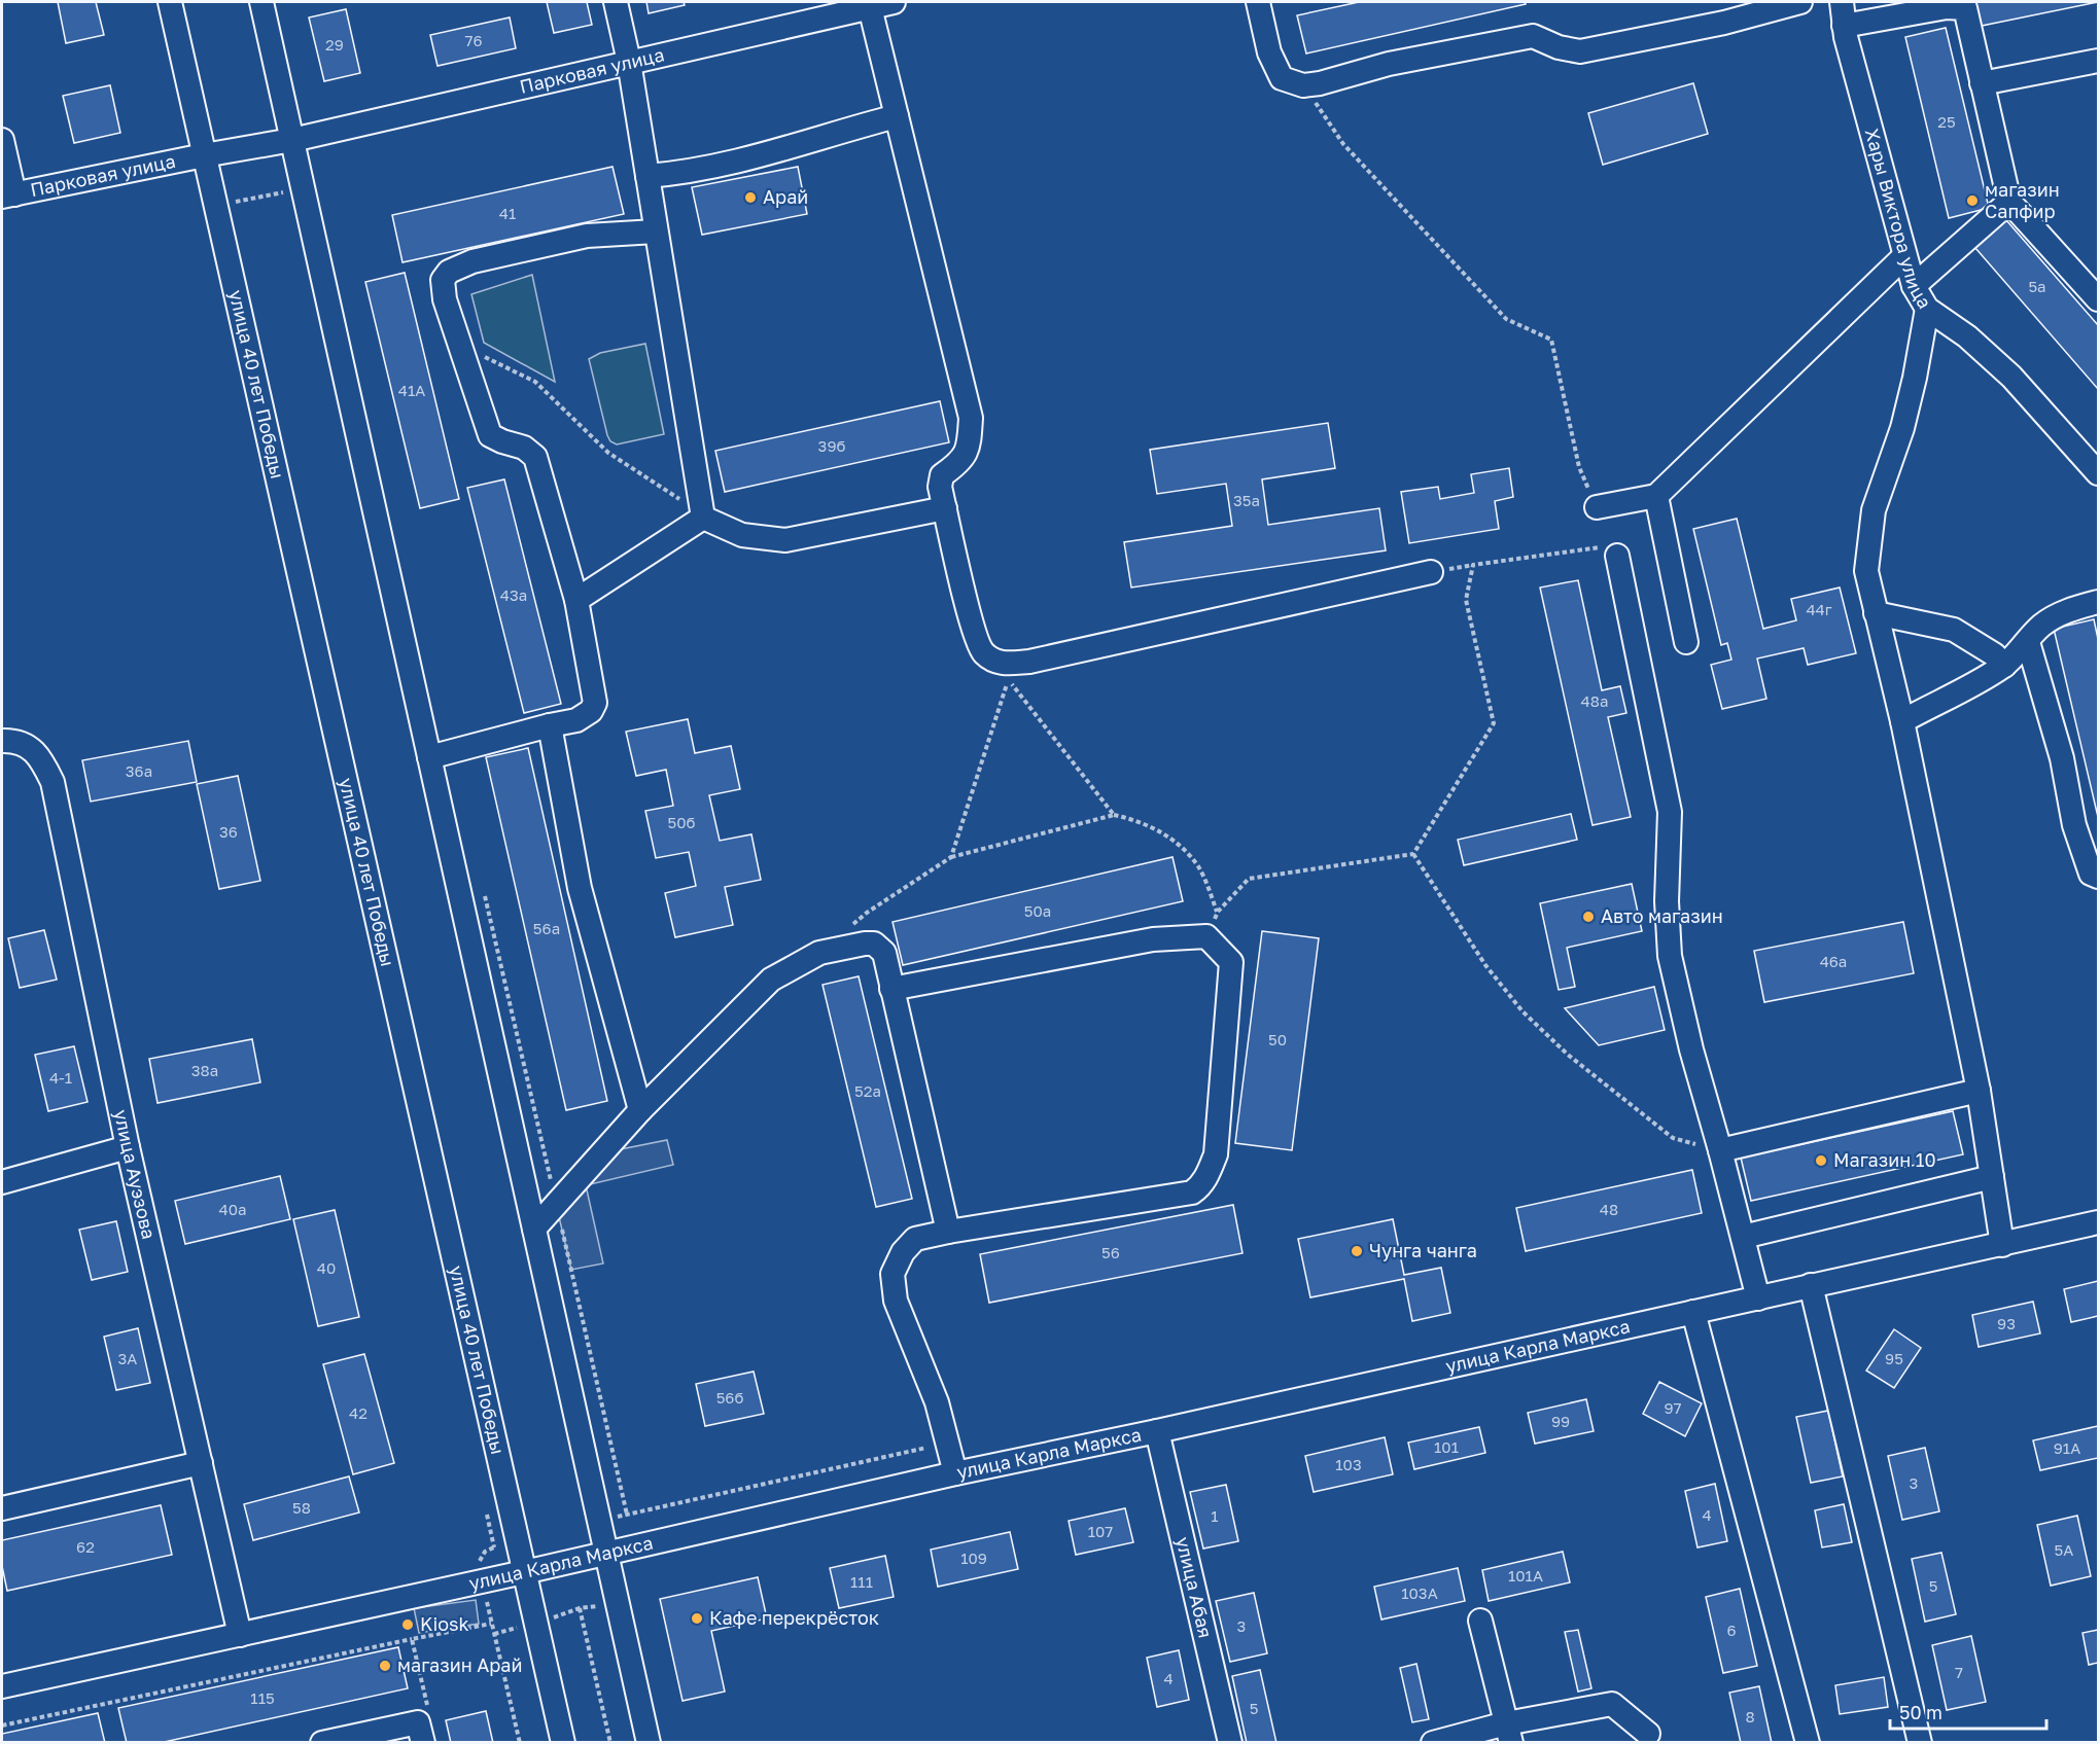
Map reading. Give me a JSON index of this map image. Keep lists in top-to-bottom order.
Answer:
{
  "streets": {
    "street": [
      "Парковая улица",
      "Хары Виктора улица",
      "улица 40 лет Победы",
      "улица Ауэзова",
      "улица Карла Маркса",
      "улица Абая"
    ]
  },
  "crossings": [
    ["Парковая улица", "улица 40 лет Победы"],
    ["улица 40 лет Победы", "улица Карла Маркса"],
    ["улица Ауэзова", "улица Карла Маркса"],
    ["улица Карла Маркса", "улица Абая"]
  ],
  "places": [
    "Арай",
    "магазин Сапфир",
    "Авто магазин",
    "Магазин 10",
    "Чунга чанга",
    "Кафе перекрёсток",
    "Kiosk",
    "магазин Арай"
  ],
  "house_numbers": [
    "76",
    "29",
    "25",
    "41",
    "5а",
    "41А",
    "39б",
    "35а",
    "43а",
    "44г",
    "48а",
    "36а",
    "50б",
    "36",
    "50а",
    "56а",
    "46а",
    "50",
    "38а",
    "4-1",
    "52а",
    "40а",
    "48",
    "56",
    "40",
    "93",
    "3А",
    "95",
    "56б",
    "97",
    "42",
    "99",
    "101",
    "91А",
    "103",
    "3",
    "58",
    "4",
    "1",
    "107",
    "62",
    "5А",
    "109",
    "101А",
    "111",
    "5",
    "103А",
    "3",
    "6",
    "7",
    "4",
    "115",
    "5",
    "8"
  ],
  "scale_bar": "50 m"
}
